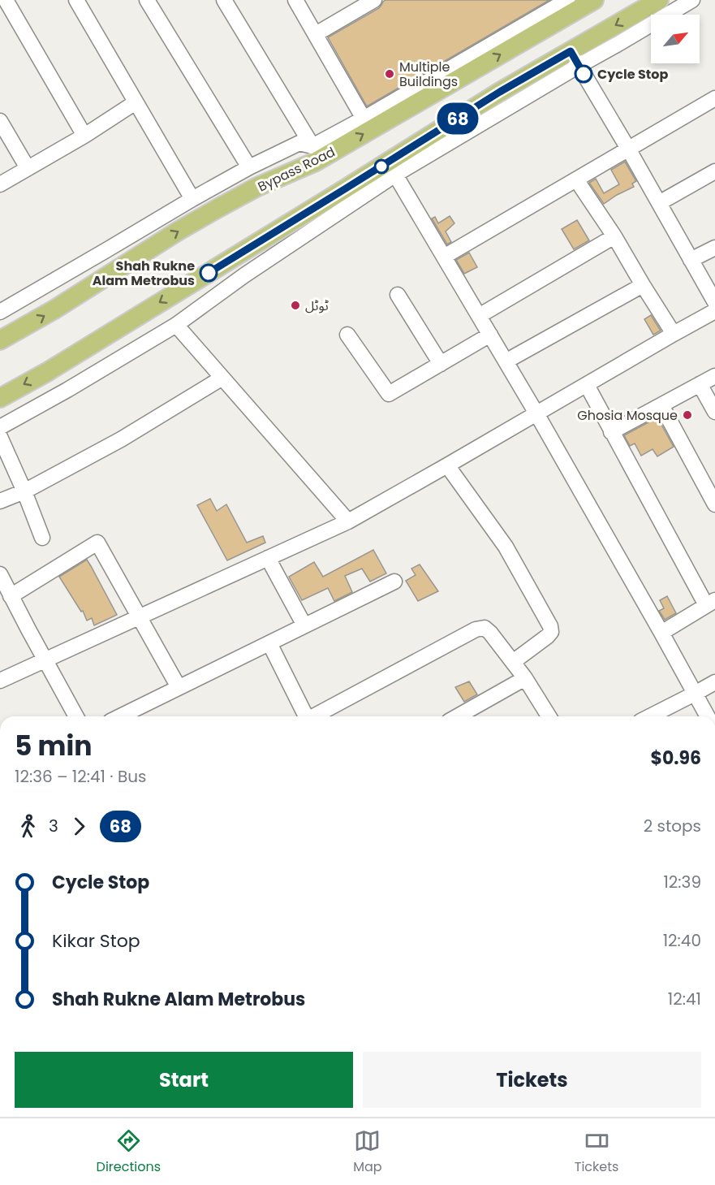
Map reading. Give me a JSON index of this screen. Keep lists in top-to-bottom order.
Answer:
{
  "streets": {
    "main road": ["Bypass Road"]
  },
  "places": [
    "Multiple Buildings",
    "Cycle Stop",
    "Shah Rukne Alam Metrobus",
    "ٹوٹل",
    "Ghosia Mosque"
  ],
  "lines": ["bus line 68"],
  "north": "top right",
  "page": {
    "on_map": "68",
    "heading": ["5 min", "12:36 – 12:41 · Bus", "$0.96"],
    "legs": ["3", "68", "2 stops"],
    "list": [
      {
        "name": "Cycle Stop",
        "value": "12:39"
      },
      {
        "name": "Kikar Stop",
        "value": "12:40"
      },
      {
        "name": "Shah Rukne Alam Metrobus",
        "value": "12:41"
      }
    ],
    "buttons": ["Start", "Tickets"],
    "tabs": ["Directions", "Map", "Tickets"]
  }
}
